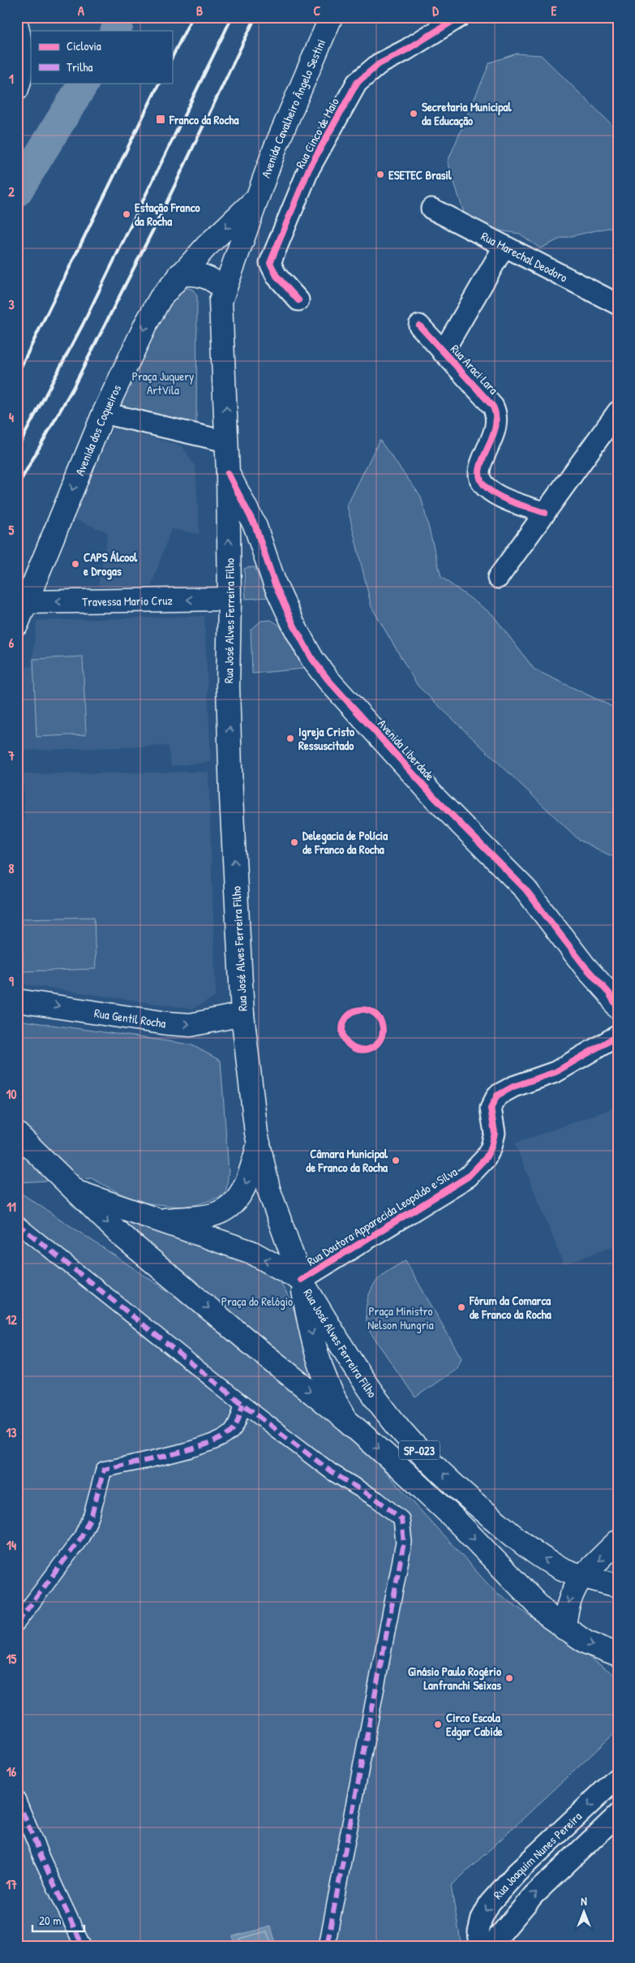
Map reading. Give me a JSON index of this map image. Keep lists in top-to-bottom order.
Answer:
{
  "streets": {
    "main road": [
      "Avenida Cavalheiro Ângelo Sestini",
      "Avenida dos Coqueiros",
      "Travessa Mario Cruz",
      "Rua José Alves Ferreira Filho",
      "Avenida Liberdade",
      "Rua Gentil Rocha",
      "SP-023"
    ],
    "street": [
      "Rua Cinco de Maio",
      "Rua Marechal Deodoro",
      "Rua Araci Lara",
      "Rua Doutora Apparecida Leopoldo e Silva",
      "Rua Joaquim Nunes Pereira"
    ]
  },
  "crossings": [
    ["Avenida Cavalheiro Ângelo Sestini", "Avenida dos Coqueiros"],
    ["Avenida Cavalheiro Ângelo Sestini", "Rua José Alves Ferreira Filho"],
    ["Avenida dos Coqueiros", "Travessa Mario Cruz"],
    ["Avenida dos Coqueiros", "Rua José Alves Ferreira Filho"],
    ["Travessa Mario Cruz", "Rua José Alves Ferreira Filho"],
    ["Rua José Alves Ferreira Filho", "Avenida Liberdade"],
    ["Rua José Alves Ferreira Filho", "Rua Gentil Rocha"],
    ["Rua José Alves Ferreira Filho", "Rua Doutora Apparecida Leopoldo e Silva"],
    ["Rua José Alves Ferreira Filho", "SP-023"],
    ["Rua Doutora Apparecida Leopoldo e Silva", "SP-023"]
  ],
  "one_way": ["Avenida dos Coqueiros", "Travessa Mario Cruz", "Rua José Alves Ferreira Filho"],
  "parks": ["Praça Juquery ArtVila", "Praça do Relógio", "Praça Ministro Nelson Hungria"],
  "places": {
    "other": [
      "Secretaria Municipal da Educação",
      "ESETEC Brasil",
      "Estação Franco da Rocha",
      "CAPS Álcool e Drogas",
      "Igreja Cristo Ressuscitado",
      "Delegacia de Polícia de Franco da Rocha",
      "Câmara Municipal de Franco da Rocha",
      "Fórum da Comarca de Franco da Rocha",
      "Ginásio Paulo Rogério Lanfranchi Seixas",
      "Circo Escola Edgar Cabide"
    ],
    "transit": ["Franco da Rocha"]
  },
  "legend": ["Ciclovia", "Trilha"],
  "scale_bar": "20 m",
  "north": "top",
  "grid": {
    "columns": [
      "A",
      "B",
      "C",
      "D",
      "E"
    ],
    "rows": [
      "1",
      "2",
      "3",
      "4",
      "5",
      "6",
      "7",
      "8",
      "9",
      "10",
      "11",
      "12",
      "13",
      "14",
      "15",
      "16",
      "17"
    ]
  }
}
